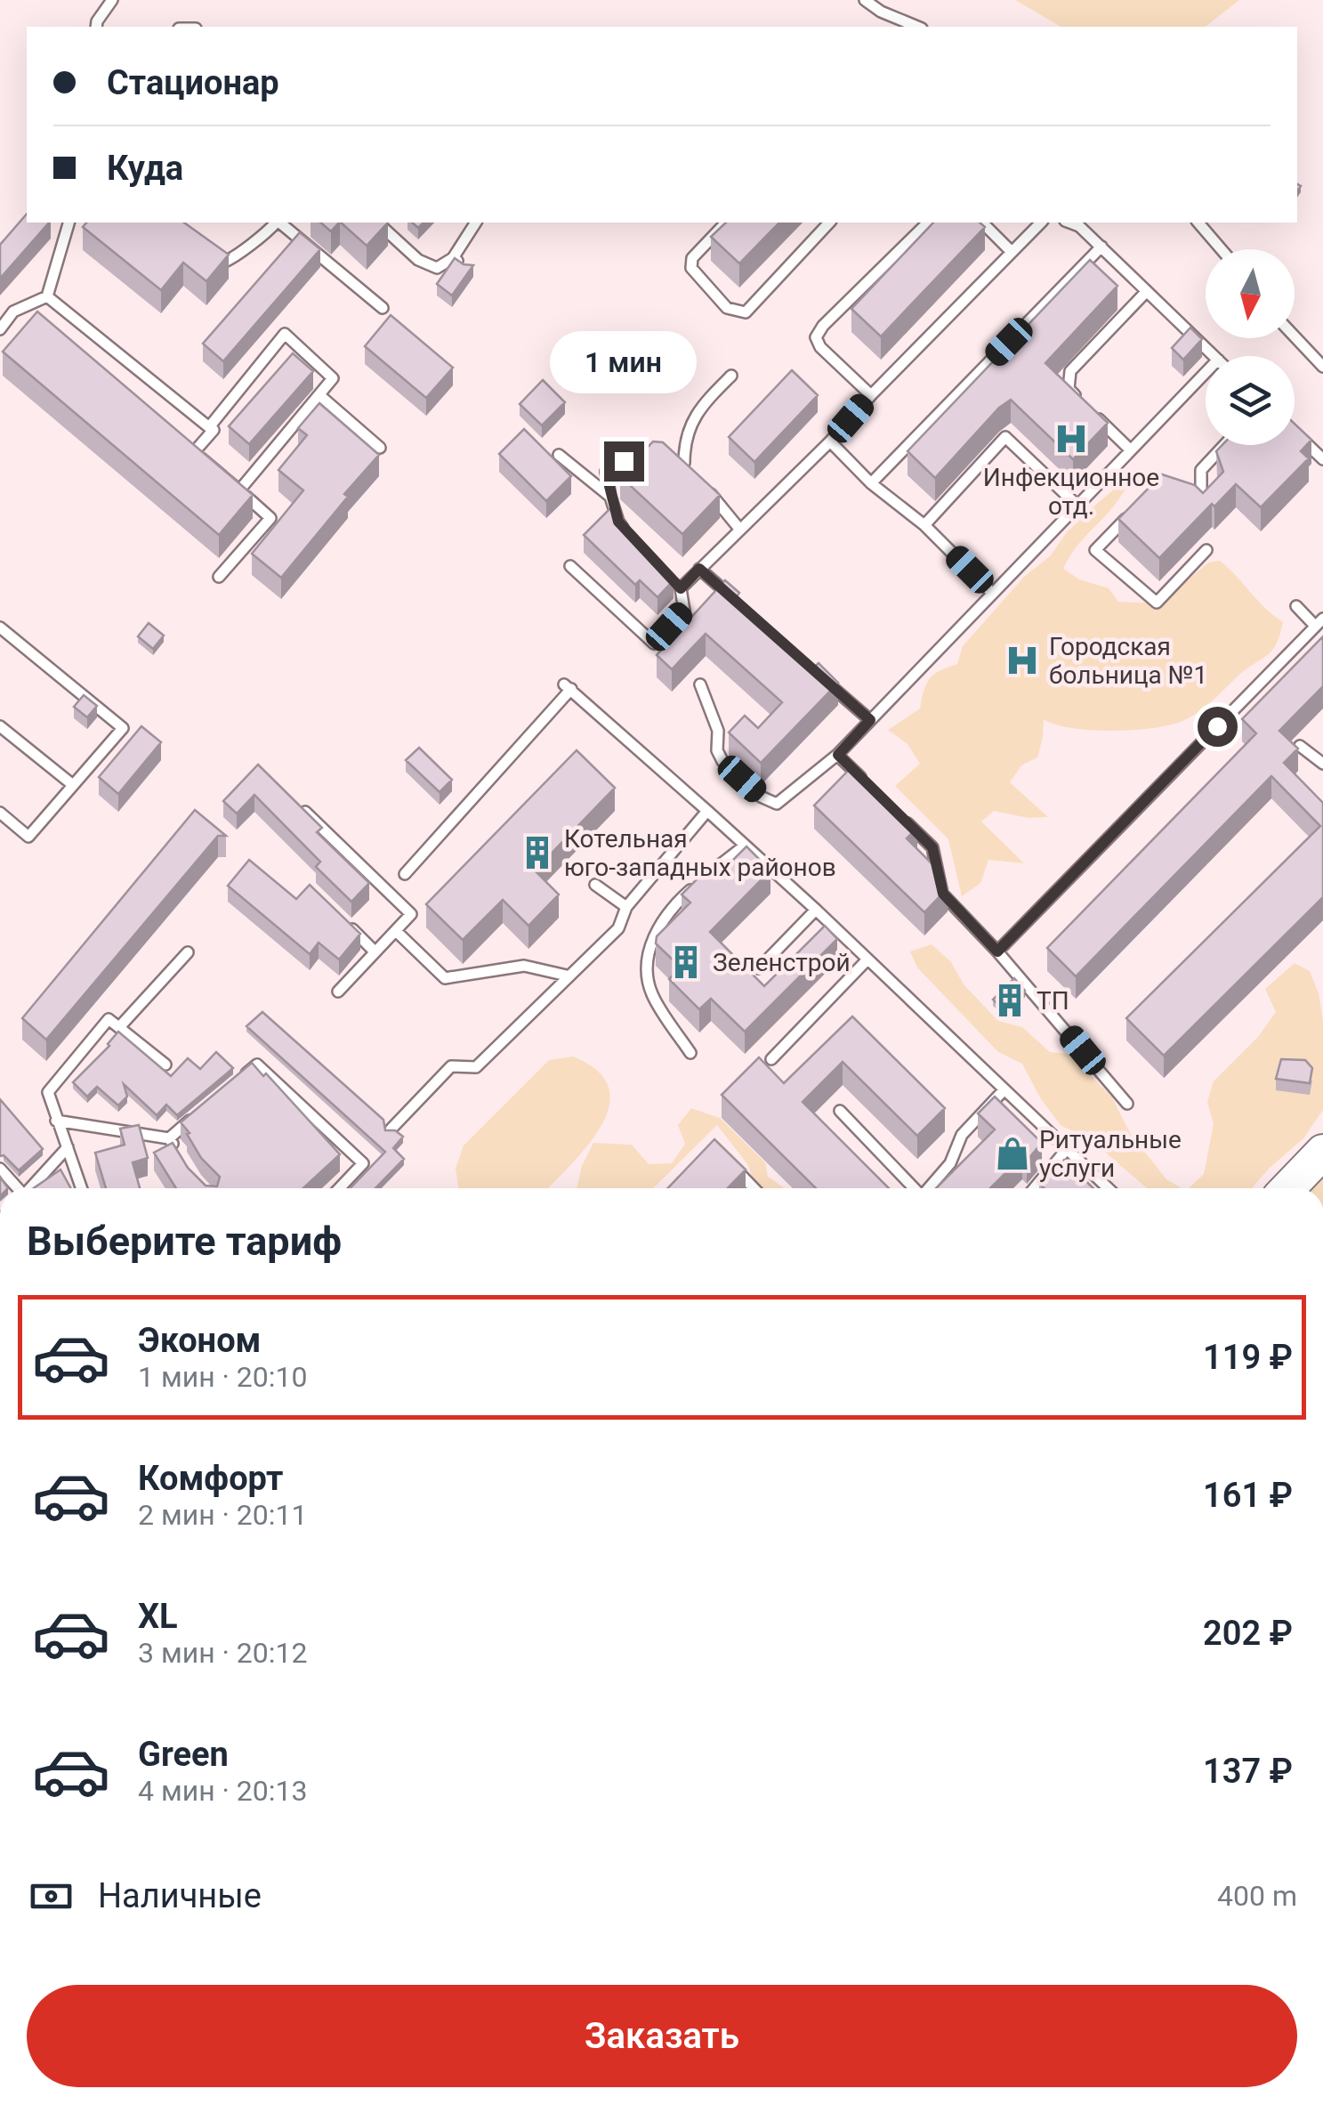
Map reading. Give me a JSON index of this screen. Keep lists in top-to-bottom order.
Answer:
{
  "places": {
    "hospital": ["Инфекционное отд.", "Городская больница №1"],
    "building": ["Котельная юго-западных районов", "Зеленстрой", "ТП"],
    "shop": ["Ритуальные услуги"]
  },
  "north": "bottom",
  "page": {
    "banner": ["Стационар", "Куда"],
    "bubble": "1 мин",
    "heading": "Выберите тариф",
    "list": [
      {
        "name": "Эконом",
        "note": "1 мин · 20:10",
        "value": "119 ₽"
      },
      {
        "name": "Комфорт",
        "note": "2 мин · 20:11",
        "value": "161 ₽"
      },
      {
        "name": "XL",
        "note": "3 мин · 20:12",
        "value": "202 ₽"
      },
      {
        "name": "Green",
        "note": "4 мин · 20:13",
        "value": "137 ₽"
      }
    ],
    "pay": ["Наличные", "400 m"],
    "buttons": "Заказать"
  }
}
